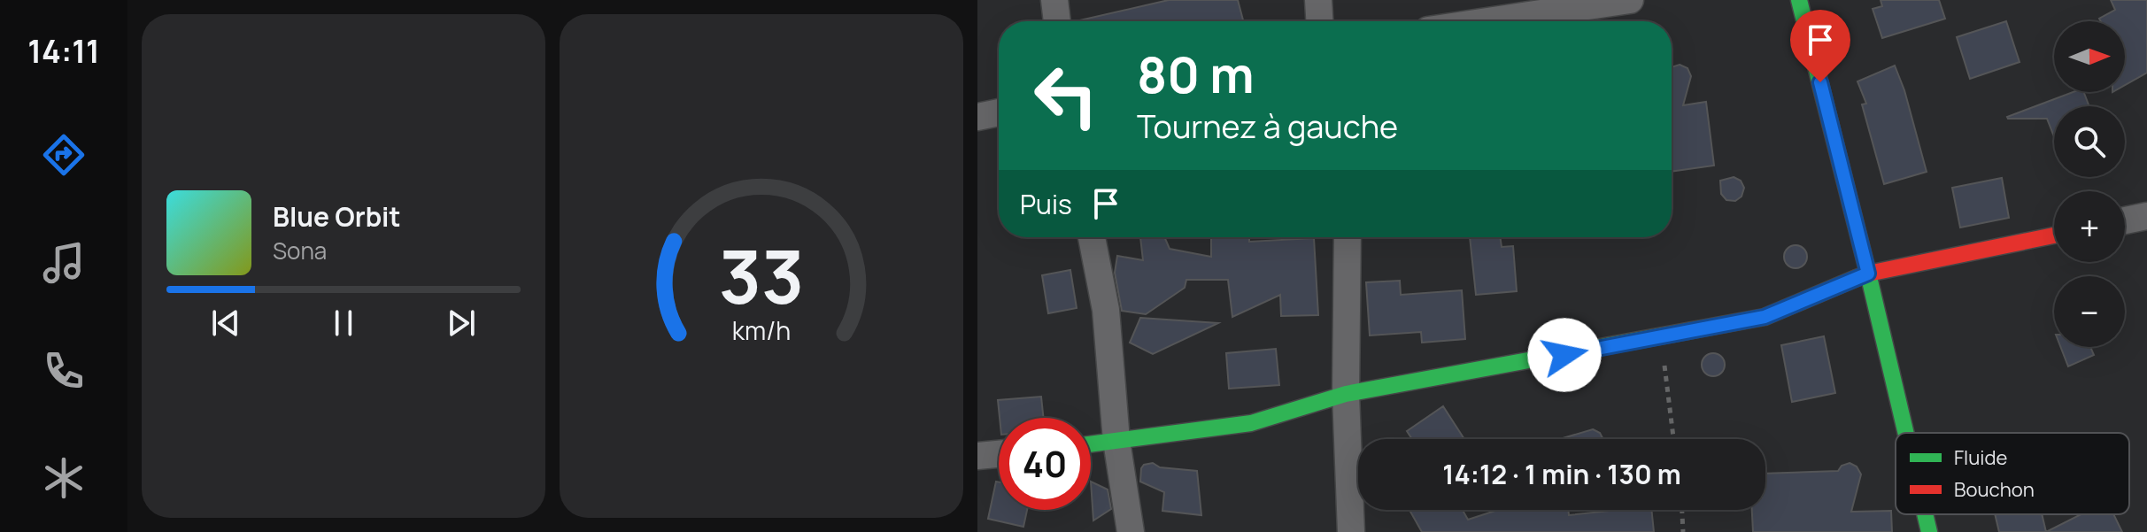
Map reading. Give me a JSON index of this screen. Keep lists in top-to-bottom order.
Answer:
{
  "legend": ["Fluide", "Bouchon"],
  "north": "right",
  "page": {
    "tabs": "14:11",
    "map_buttons": ["+", "−"],
    "turn": ["80 m", "Tournez à gauche"],
    "then": "Puis",
    "song": ["Blue Orbit", "Sona"],
    "limit": "40",
    "trip": "14:12 · 1 min · 130 m",
    "gauge": ["33", "km/h"]
  }
}
